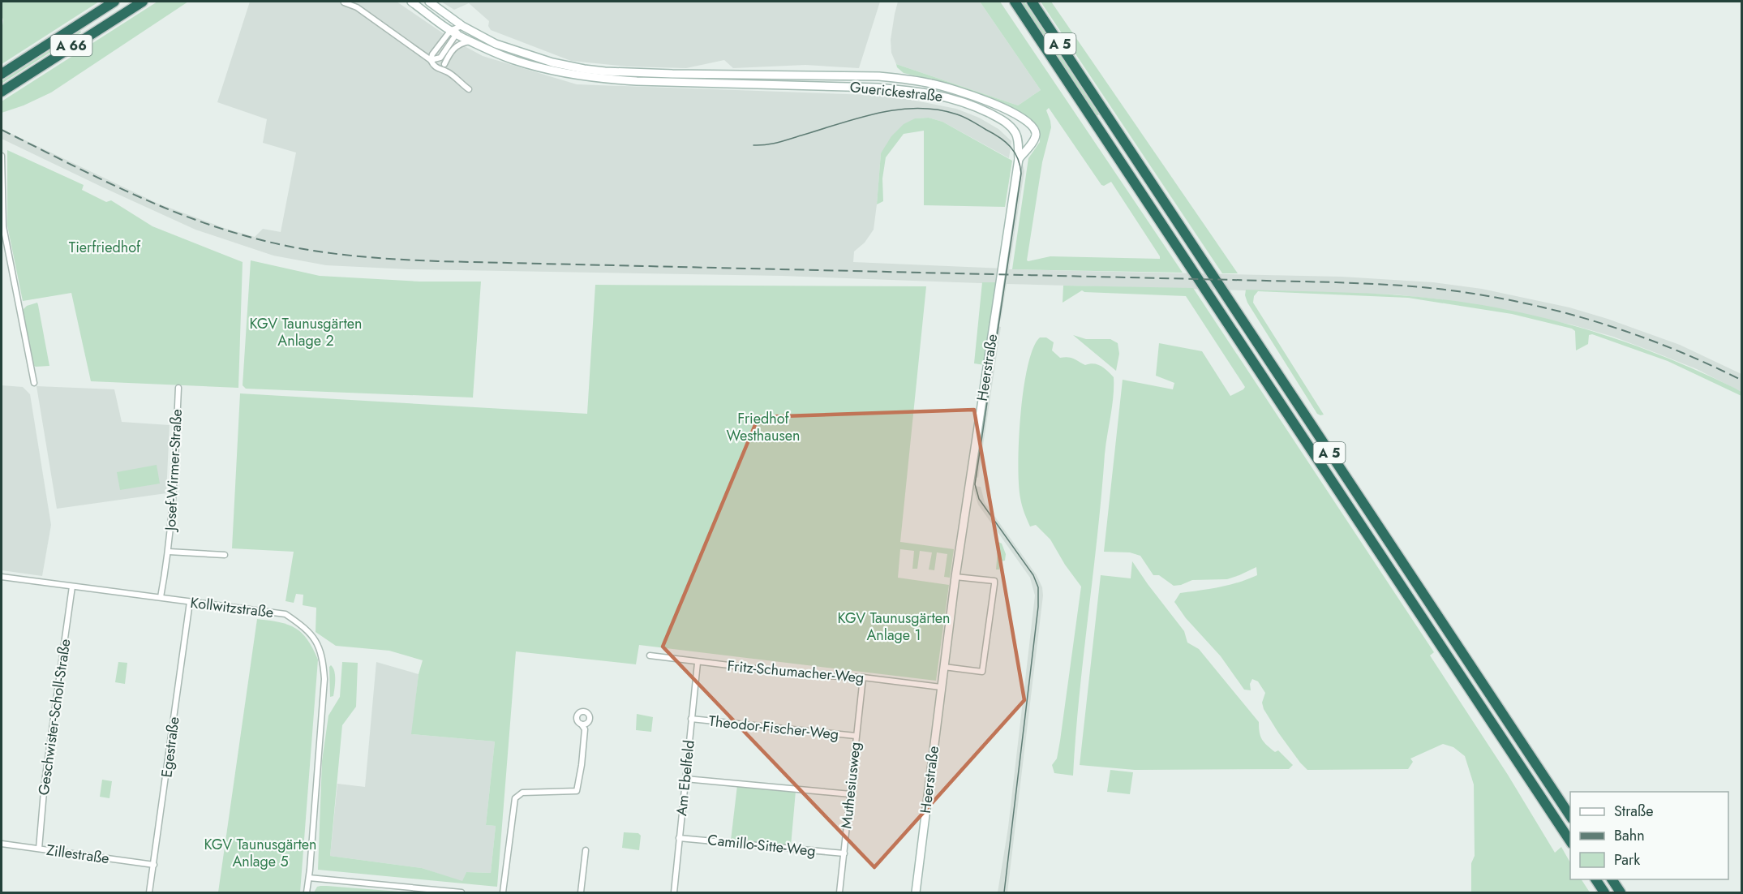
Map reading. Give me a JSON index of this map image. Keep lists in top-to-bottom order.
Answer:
{
  "streets": {
    "highway": ["A 5", "A 66"],
    "main road": ["Guerickestraße", "Heerstraße"],
    "street": [
      "Josef-Wirmer-Straße",
      "Kollwitzstraße",
      "Fritz-Schumacher-Weg",
      "Geschwister-Scholl-Straße",
      "Theodor-Fischer-Weg",
      "Egestraße",
      "Am Ebelfeld",
      "Muthesiusweg",
      "Camillo-Sitte-Weg",
      "Zillestraße"
    ]
  },
  "crossings": [
    ["Guerickestraße", "Heerstraße"],
    ["Heerstraße", "Fritz-Schumacher-Weg"],
    ["Josef-Wirmer-Straße", "Kollwitzstraße"],
    ["Kollwitzstraße", "Geschwister-Scholl-Straße"],
    ["Kollwitzstraße", "Egestraße"],
    ["Fritz-Schumacher-Weg", "Am Ebelfeld"],
    ["Fritz-Schumacher-Weg", "Muthesiusweg"],
    ["Geschwister-Scholl-Straße", "Zillestraße"],
    ["Theodor-Fischer-Weg", "Am Ebelfeld"],
    ["Theodor-Fischer-Weg", "Muthesiusweg"],
    ["Egestraße", "Zillestraße"],
    ["Am Ebelfeld", "Camillo-Sitte-Weg"],
    ["Muthesiusweg", "Camillo-Sitte-Weg"]
  ],
  "parks": [
    "Tierfriedhof",
    "KGV Taunusgärten Anlage 2",
    "Friedhof Westhausen",
    "KGV Taunusgärten Anlage 1",
    "KGV Taunusgärten Anlage 5"
  ],
  "legend": ["Straße", "Bahn", "Park"]
}
